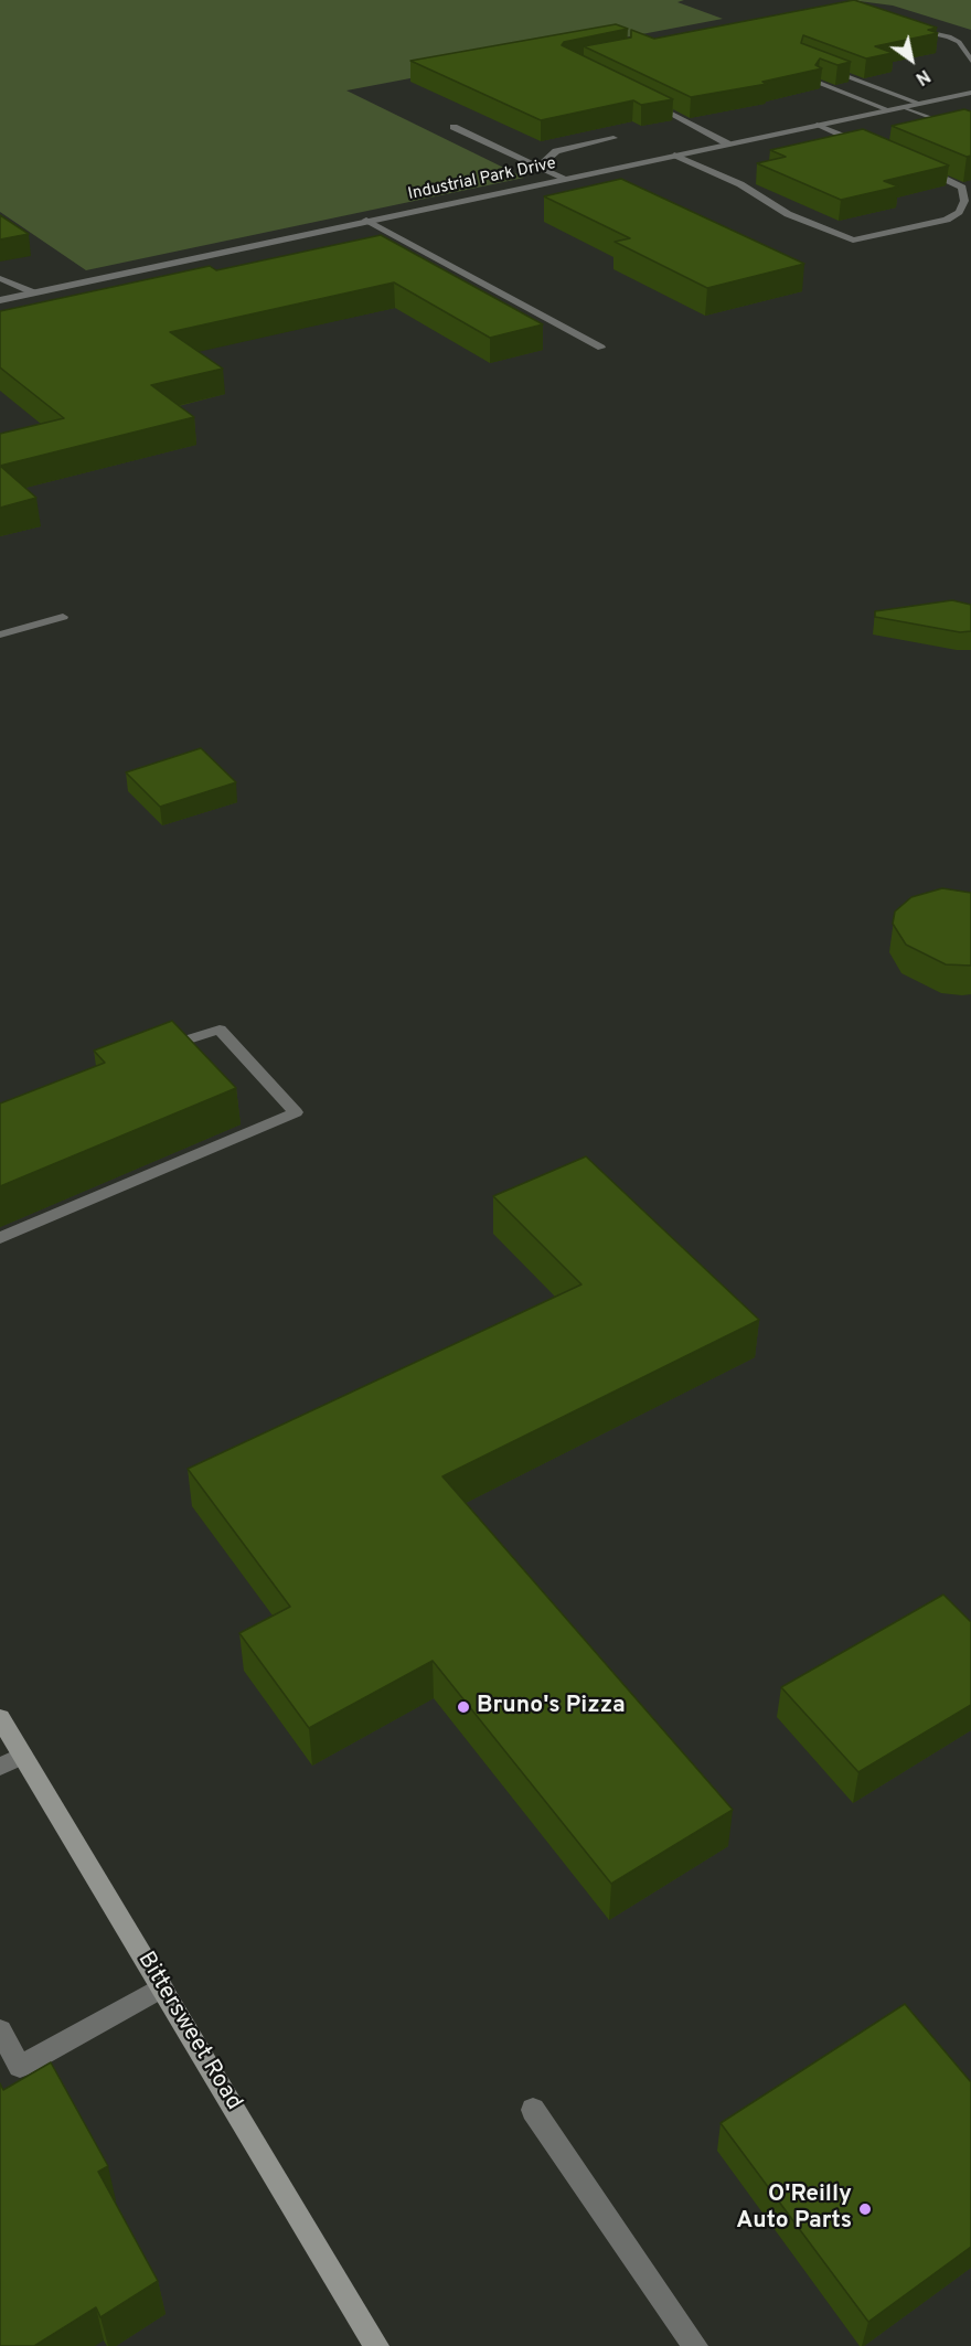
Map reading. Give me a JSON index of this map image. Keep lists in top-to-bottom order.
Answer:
{
  "streets": {
    "street": ["Industrial Park Drive", "Bittersweet Road"]
  },
  "places": ["Bruno's Pizza", "O'Reilly Auto Parts"],
  "north": "bottom right"
}
